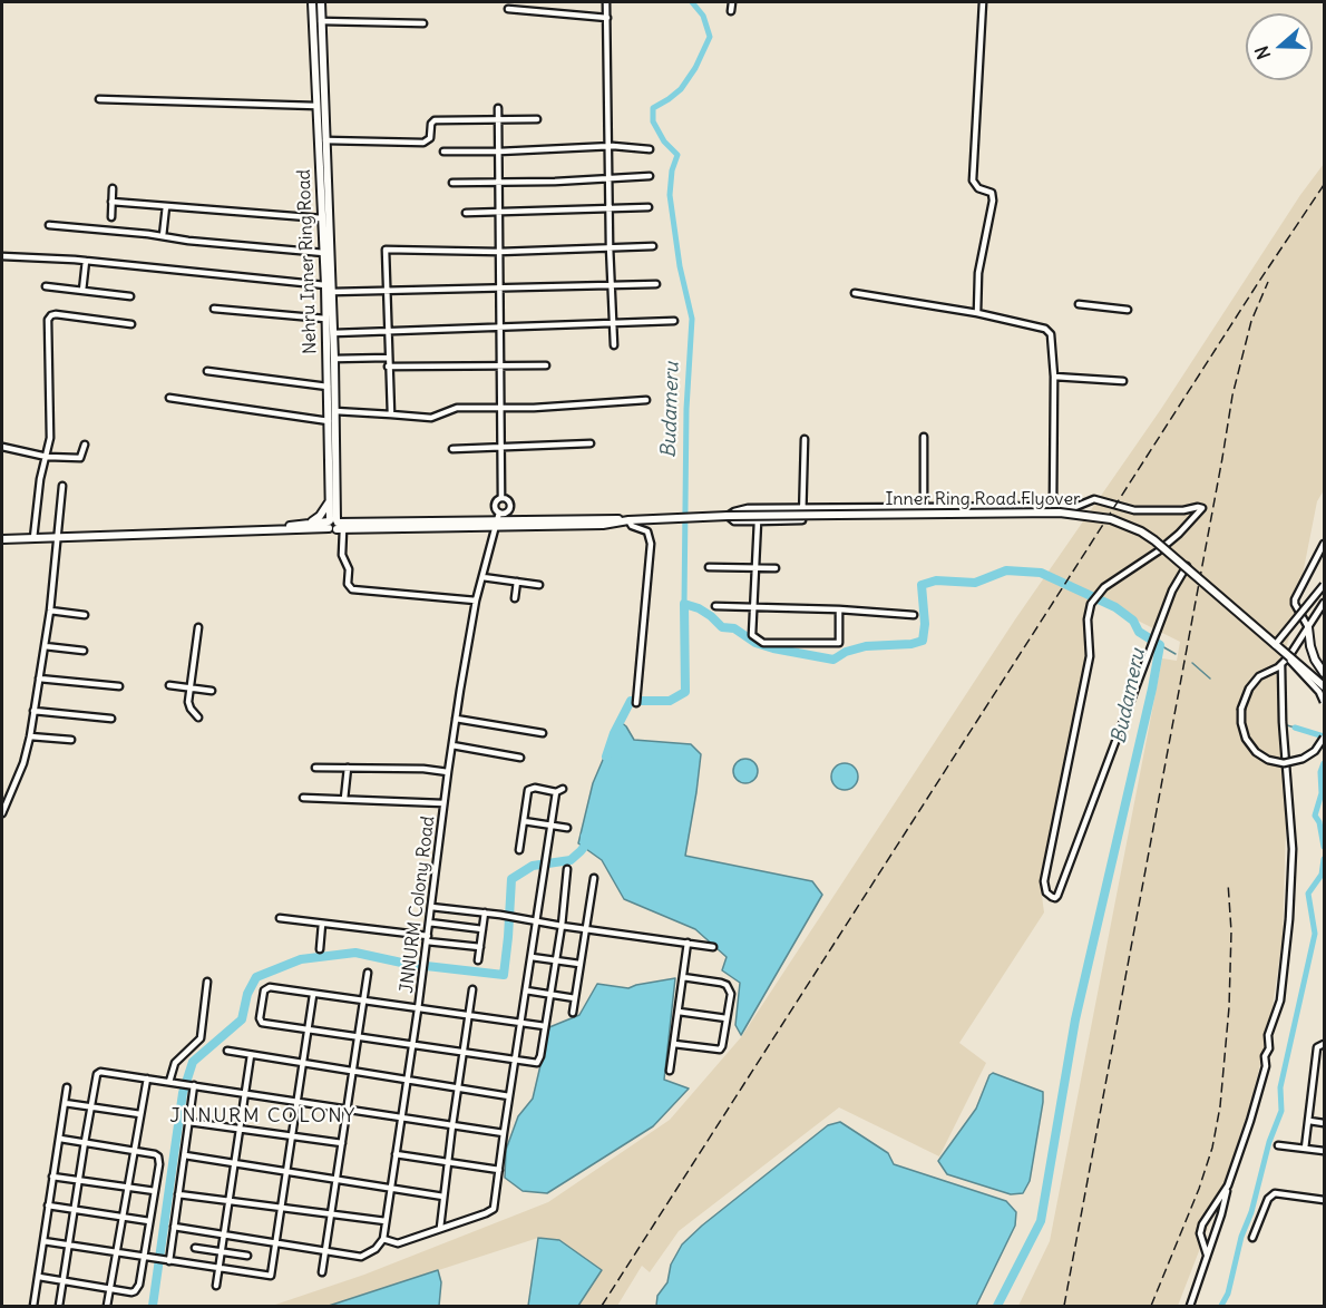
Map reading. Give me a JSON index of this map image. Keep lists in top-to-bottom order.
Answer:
{
  "streets": {
    "main road": ["Nehru Inner Ring Road", "Inner Ring Road Flyover"],
    "street": ["JNNURM Colony Road"]
  },
  "districts": ["JNNURM COLONY"],
  "water": ["Budameru"],
  "north": "left"
}
